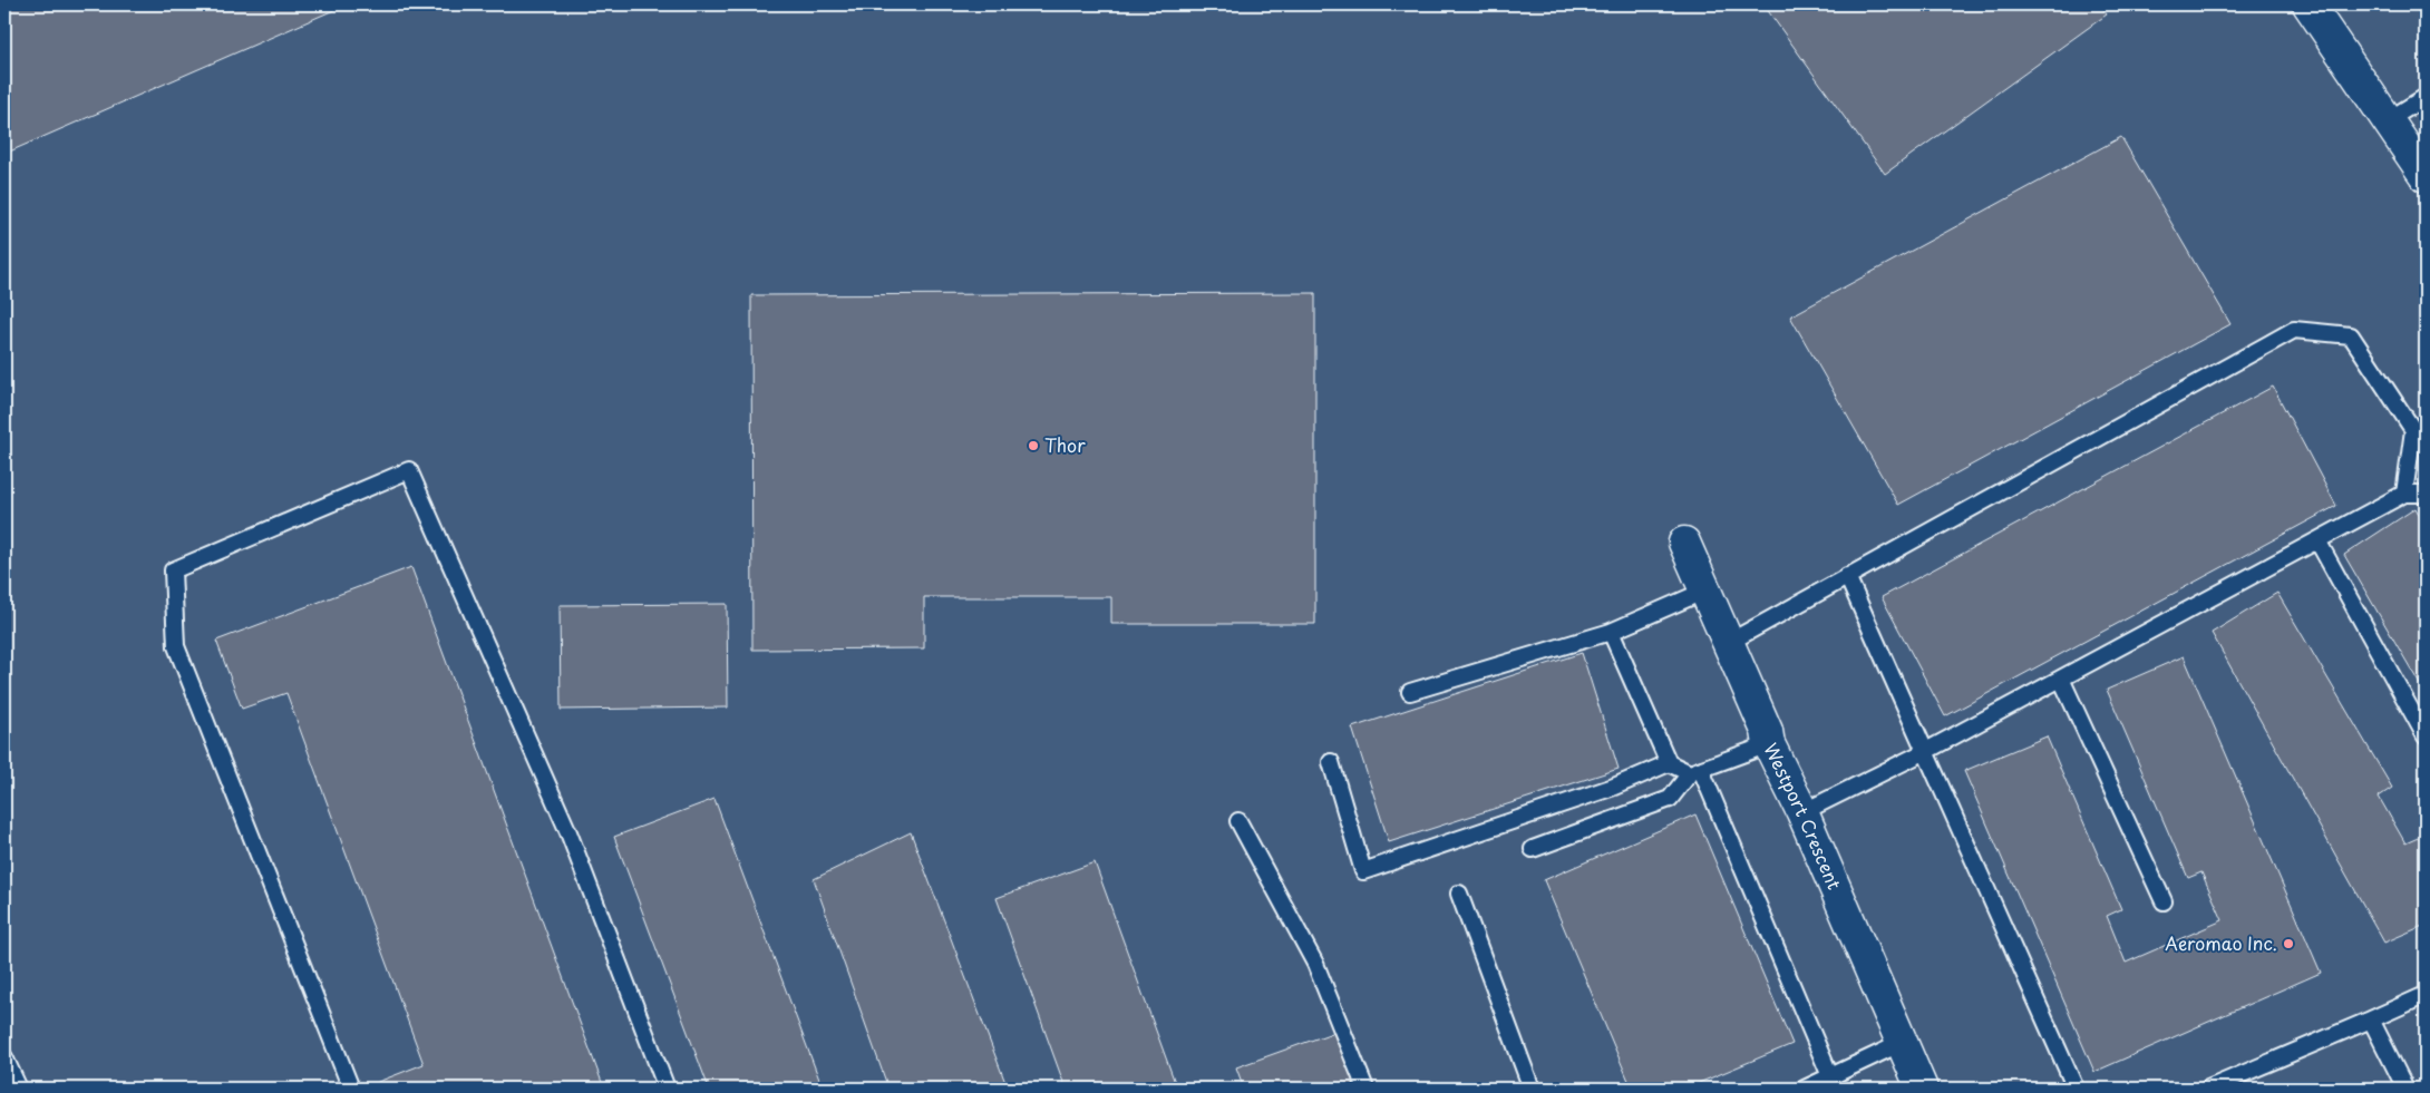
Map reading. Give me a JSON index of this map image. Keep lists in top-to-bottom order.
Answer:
{
  "streets": {
    "street": ["Westport Crescent"]
  },
  "places": ["Thor", "Aeromao Inc."]
}
